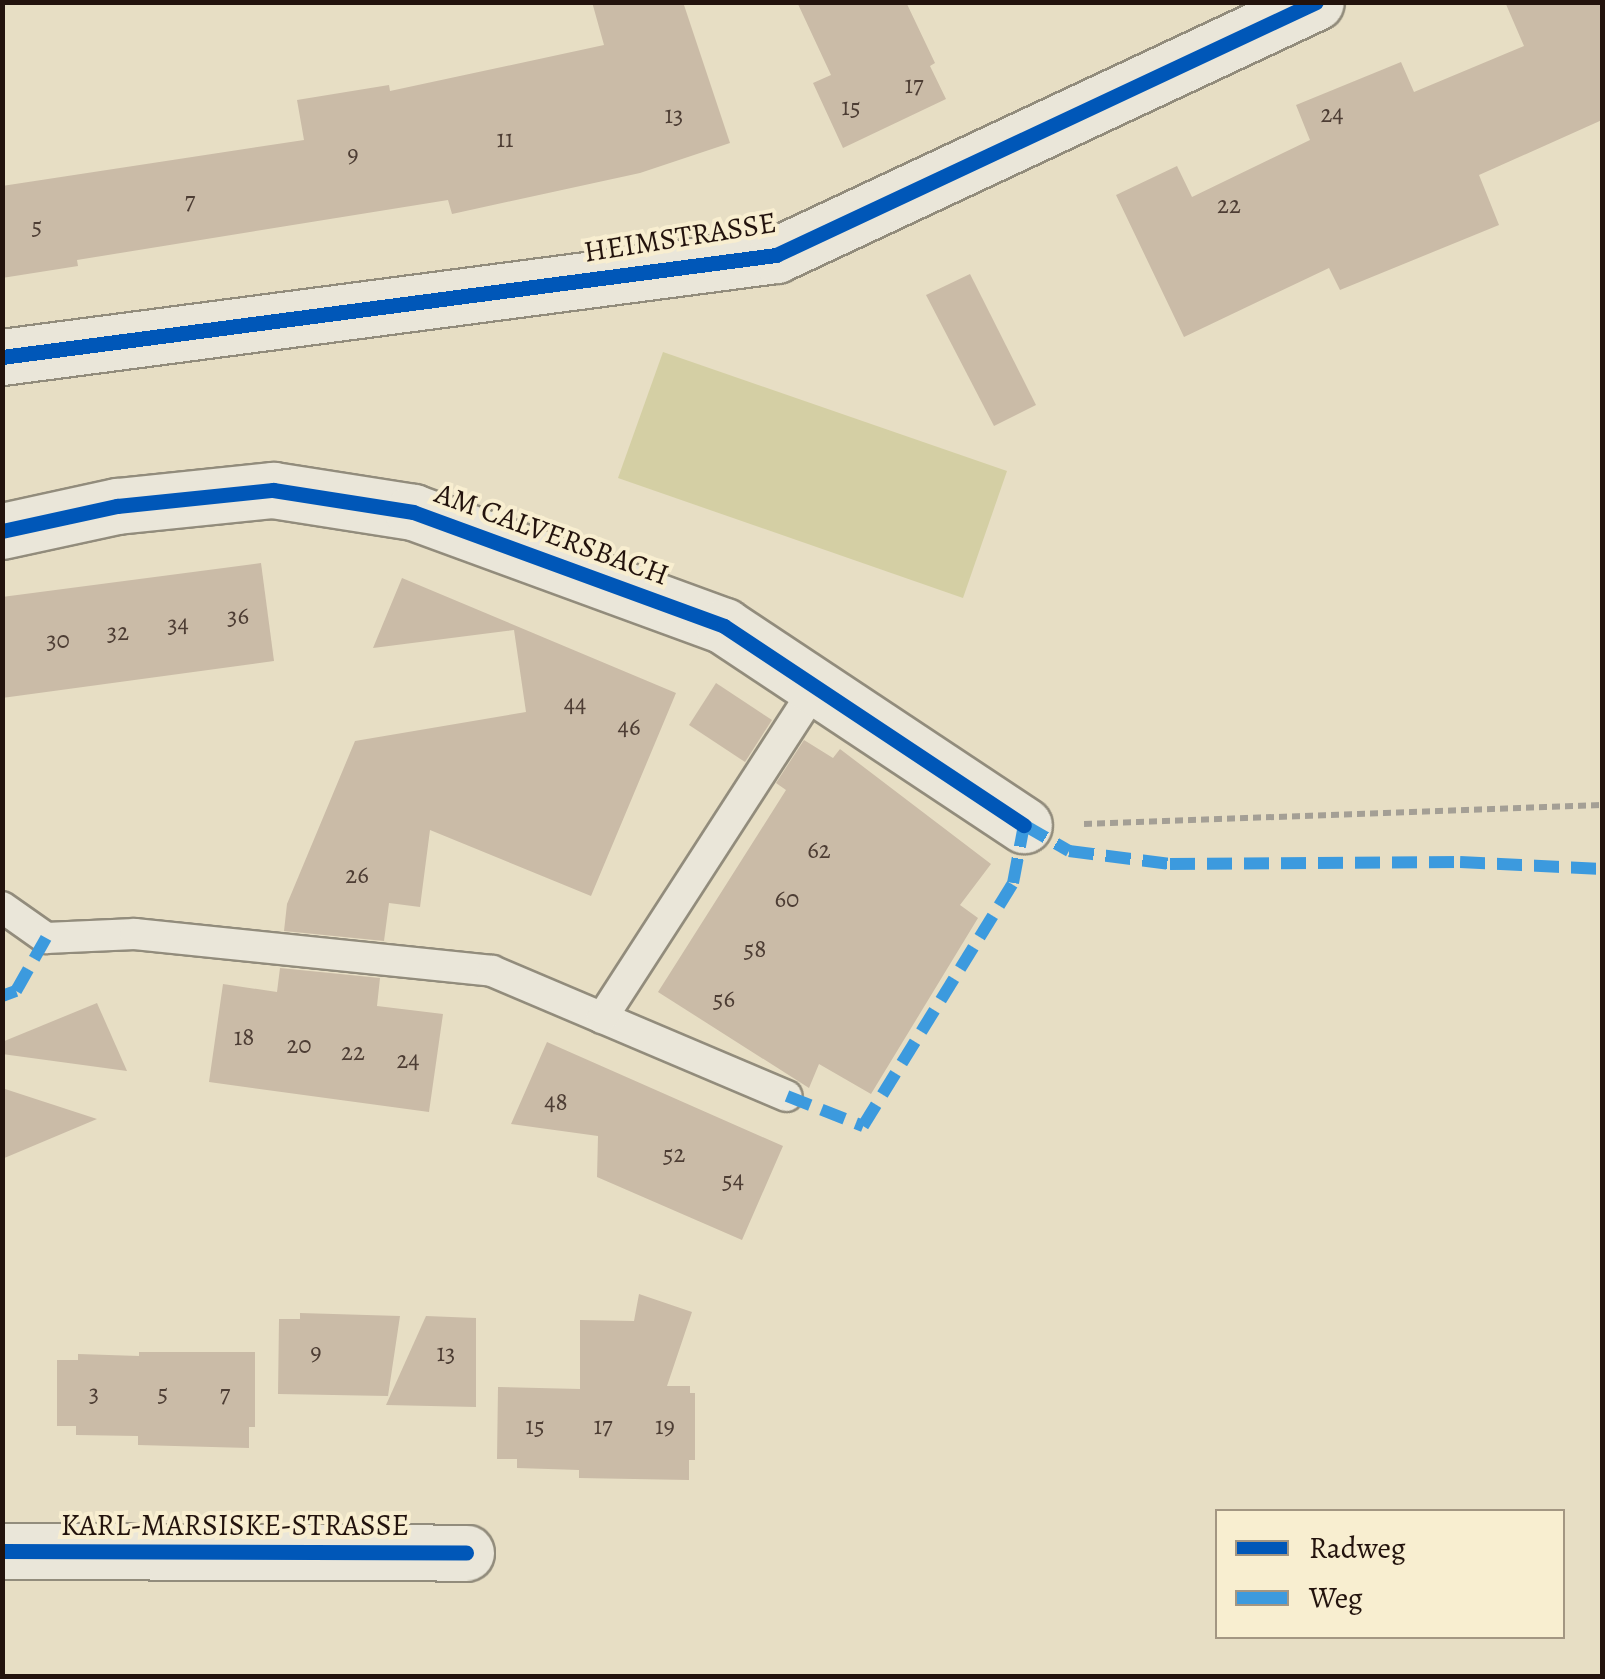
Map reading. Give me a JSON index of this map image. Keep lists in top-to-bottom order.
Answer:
{
  "streets": {
    "street": ["HEIMSTRASSE", "AM CALVERSBACH", "KARL-MARSISKE-STRASSE"]
  },
  "house_numbers": [
    "17",
    "15",
    "24",
    "13",
    "11",
    "9",
    "7",
    "22",
    "5",
    "36",
    "34",
    "32",
    "30",
    "44",
    "46",
    "62",
    "26",
    "60",
    "58",
    "56",
    "18",
    "20",
    "22",
    "24",
    "48",
    "52",
    "54",
    "9",
    "13",
    "3",
    "5",
    "7",
    "15",
    "17",
    "19"
  ],
  "legend": ["Radweg", "Weg"]
}
